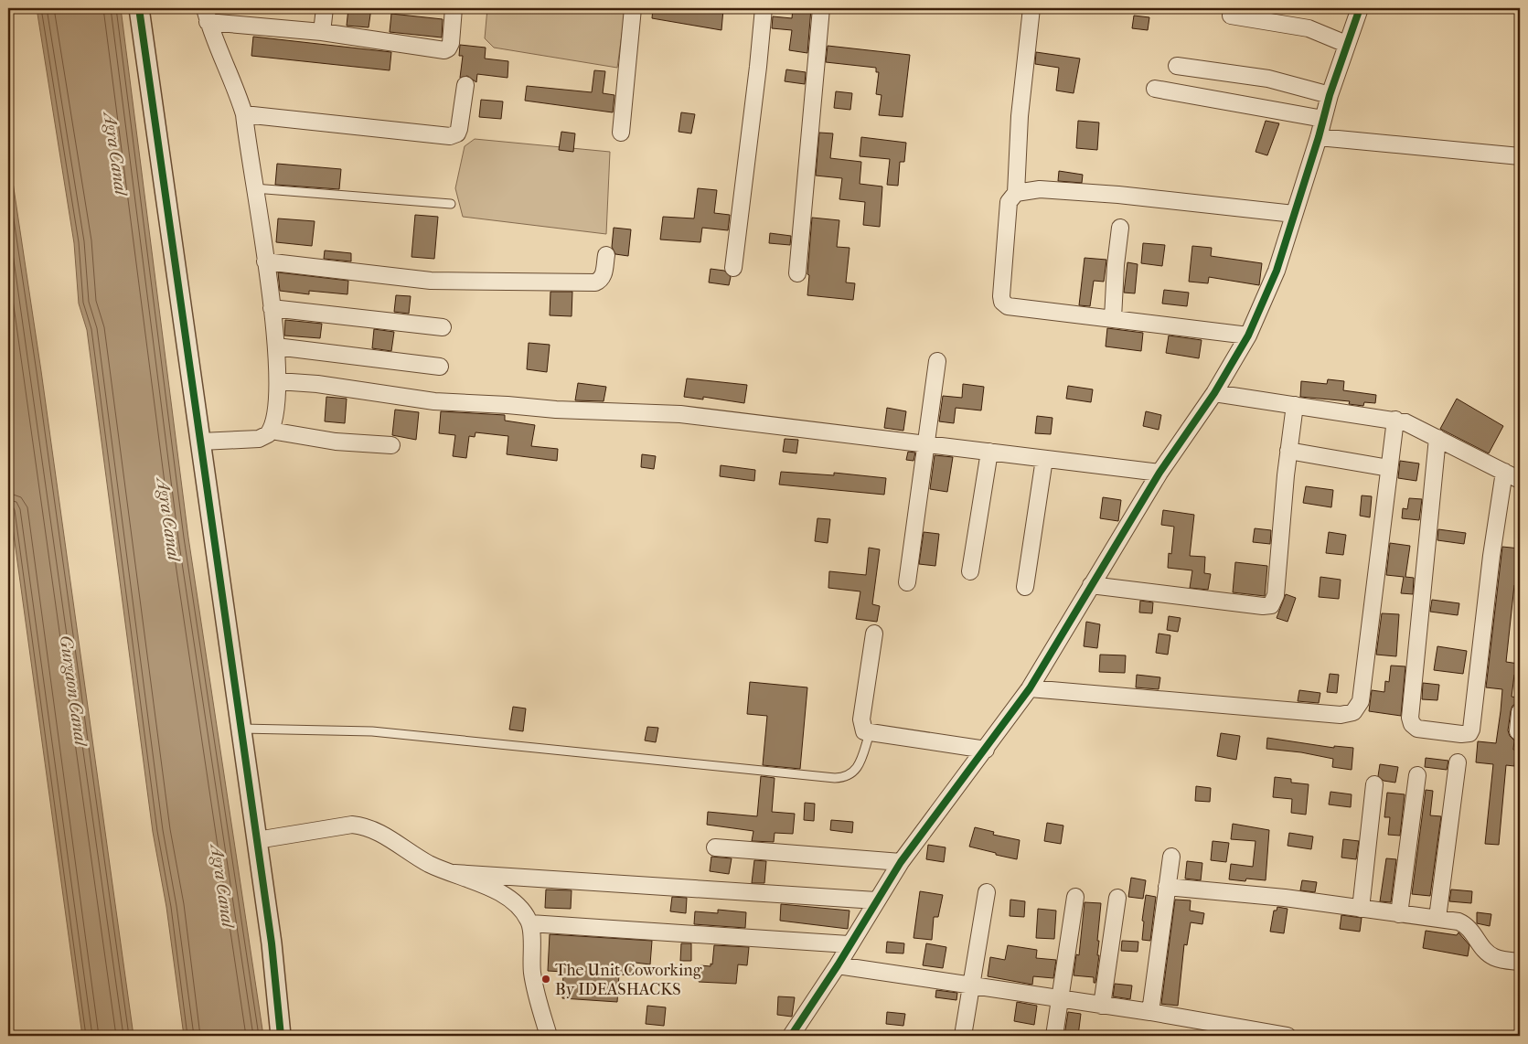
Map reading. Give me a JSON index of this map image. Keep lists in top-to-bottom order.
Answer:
{
  "water": ["Agra Canal", "Gurgaon Canal"],
  "places": ["The Unit Coworking By IDEASHACKS"]
}
